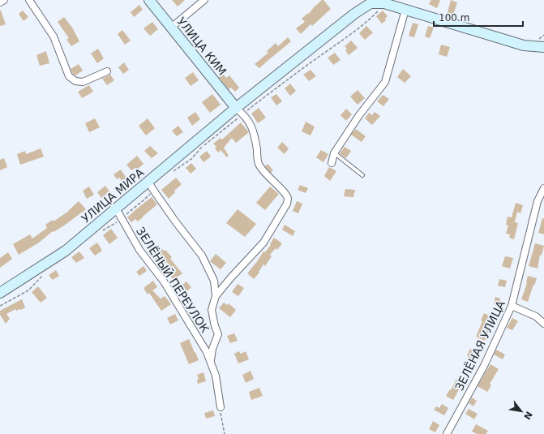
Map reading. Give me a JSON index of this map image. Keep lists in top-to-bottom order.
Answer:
{
  "streets": {
    "street": [
      "УЛИЦА КИМ",
      "УЛИЦА МИРА",
      "ЗЕЛЁНЫЙ ПЕРЕУЛОК",
      "ЗЕЛЁНАЯ УЛИЦА"
    ]
  },
  "crossings": [
    ["УЛИЦА КИМ", "УЛИЦА МИРА"],
    ["УЛИЦА КИМ", "ЗЕЛЁНЫЙ ПЕРЕУЛОК"],
    ["УЛИЦА МИРА", "ЗЕЛЁНЫЙ ПЕРЕУЛОК"]
  ],
  "scale_bar": "100 m",
  "north": "bottom right"
}
